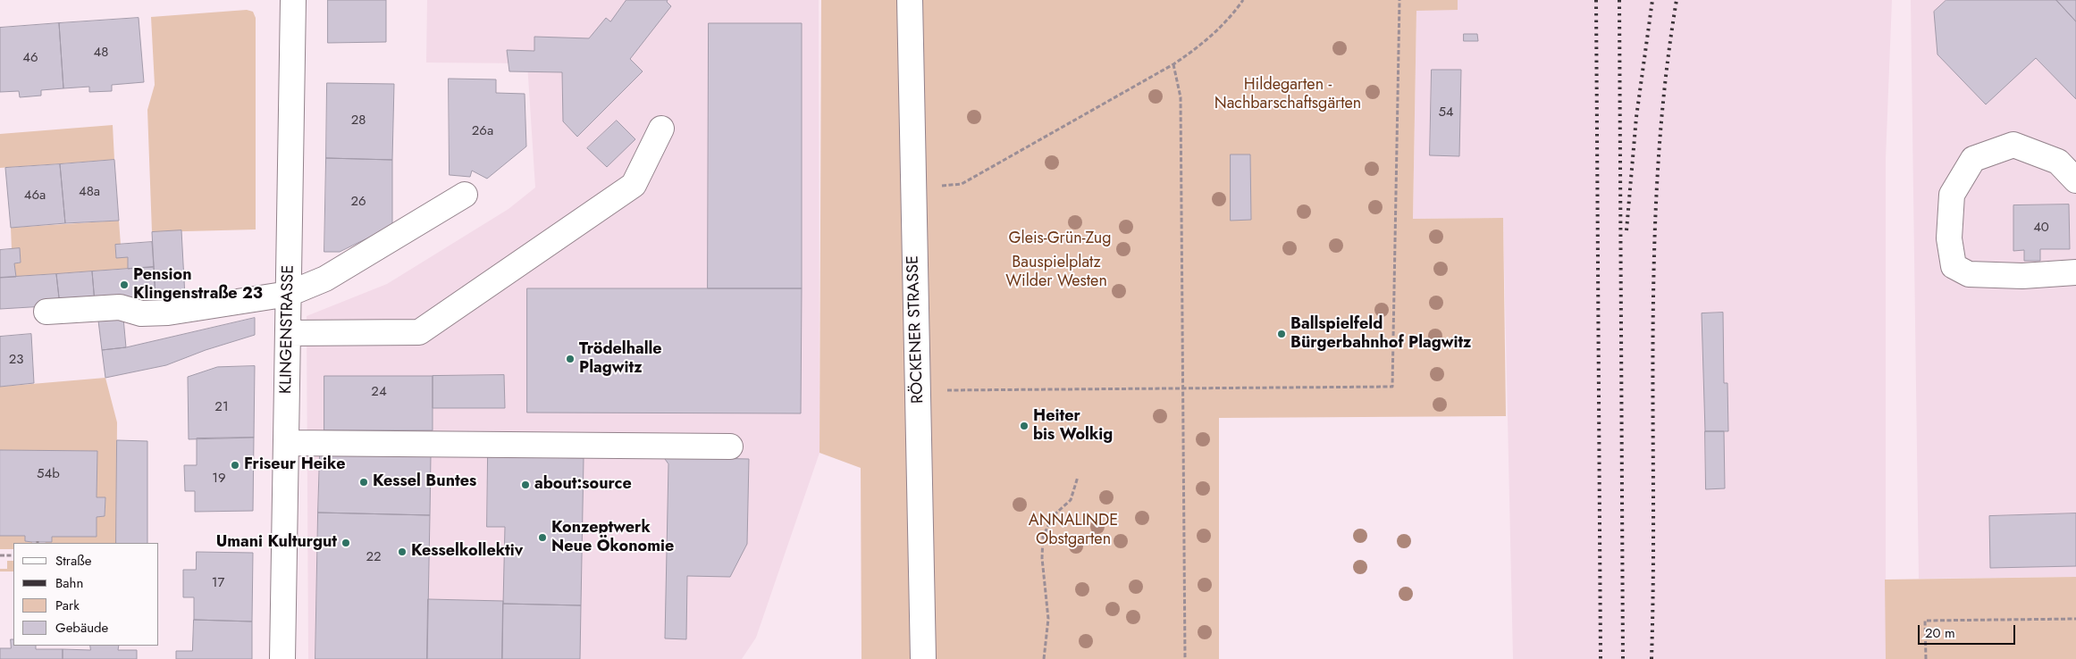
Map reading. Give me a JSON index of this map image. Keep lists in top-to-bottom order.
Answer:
{
  "streets": {
    "street": ["KLINGENSTRASSE", "RÖCKENER STRASSE"]
  },
  "parks": [
    "Hildegarten - Nachbarschaftsgärten",
    "Gleis-Grün-Zug",
    "Bauspielplatz Wilder Westen",
    "ANNALINDE Obstgarten"
  ],
  "places": [
    "Pension Klingenstraße 23",
    "Ballspielfeld Bürgerbahnhof Plagwitz",
    "Trödelhalle Plagwitz",
    "Heiter bis Wolkig",
    "Friseur Heike",
    "Kessel Buntes",
    "about:source",
    "Konzeptwerk Neue Ökonomie",
    "Umani Kulturgut",
    "Kesselkollektiv"
  ],
  "house_numbers": [
    "48",
    "46",
    "54",
    "28",
    "26a",
    "48a",
    "46a",
    "26",
    "40",
    "23",
    "24",
    "21",
    "54b",
    "19",
    "22",
    "17"
  ],
  "legend": [
    "Straße",
    "Bahn",
    "Park",
    "Gebäude"
  ],
  "scale_bar": "20 m"
}
